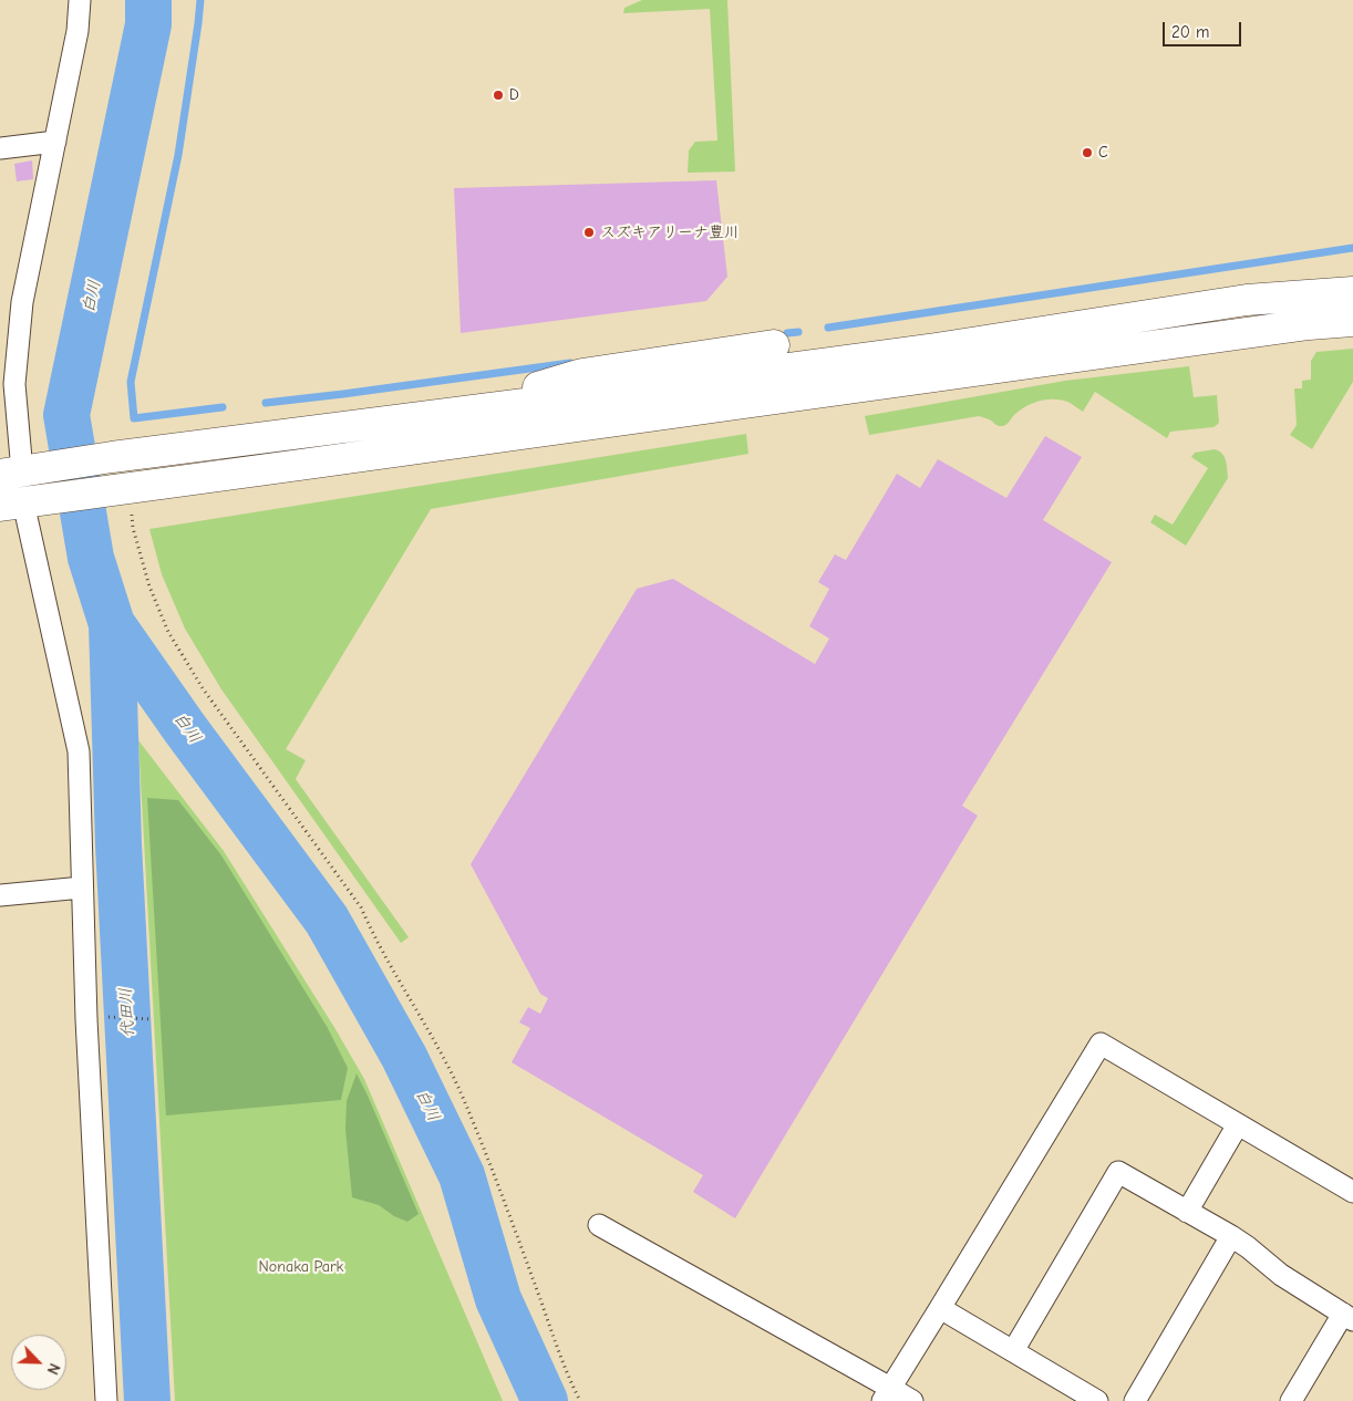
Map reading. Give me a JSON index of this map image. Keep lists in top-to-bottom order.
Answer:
{
  "water": ["白川", "代田川"],
  "parks": ["Nonaka Park"],
  "places": ["D", "C", "スズキアリーナ豊川"],
  "scale_bar": "20 m",
  "north": "bottom right"
}
